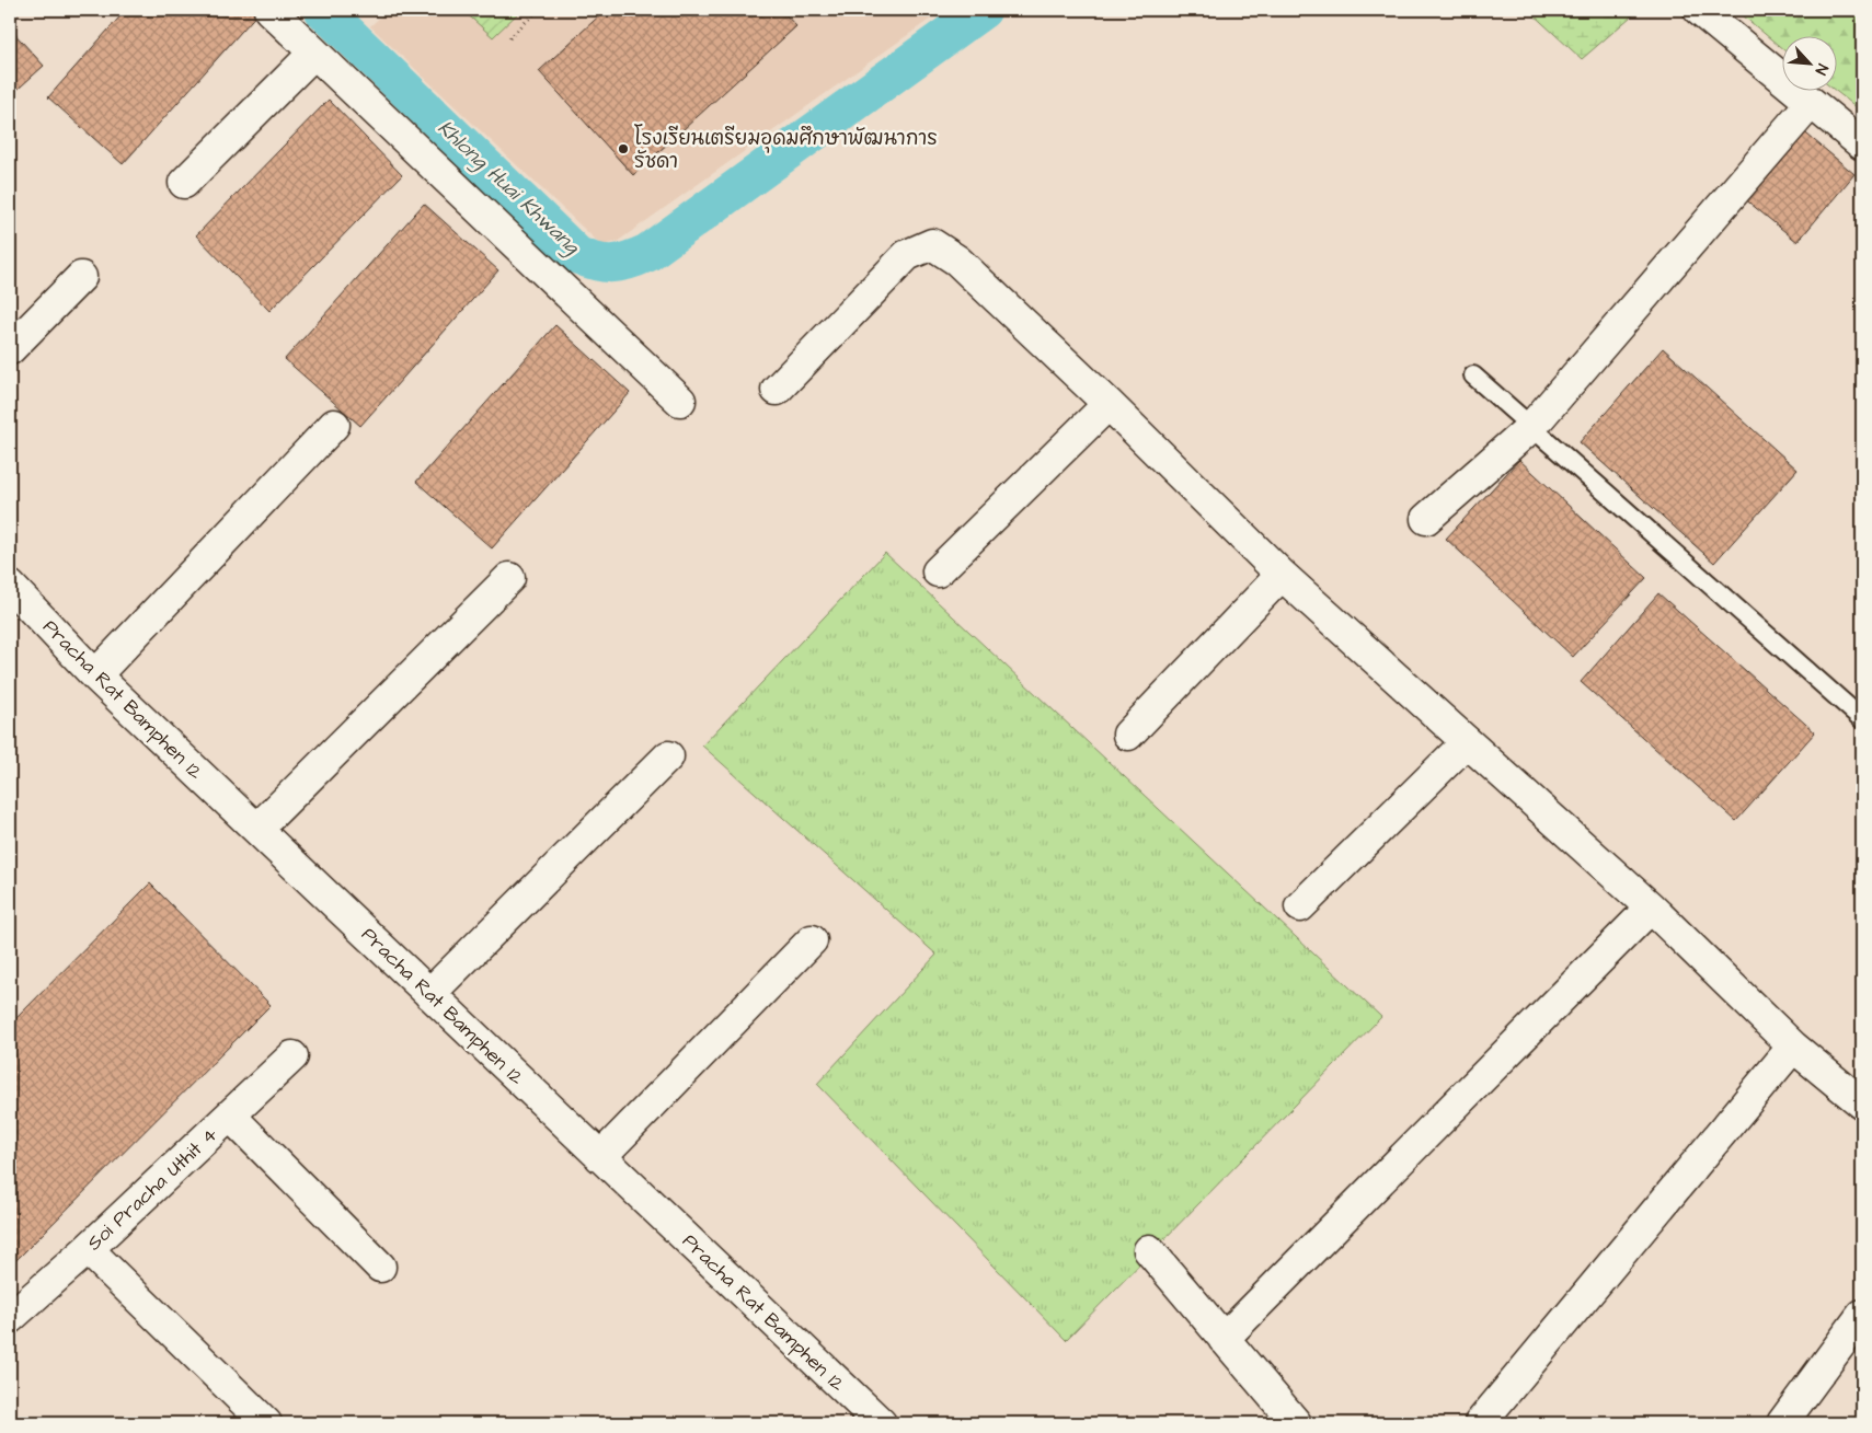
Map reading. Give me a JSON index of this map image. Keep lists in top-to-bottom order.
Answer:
{
  "streets": {
    "street": ["Pracha Rat Bamphen 12", "Soi Pracha Uthit 4"]
  },
  "water": ["Khlong Huai Khwang"],
  "places": ["โรงเรียนเตรียมอุดมศึกษาพัฒนาการ รัชดา"],
  "north": "bottom right"
}
